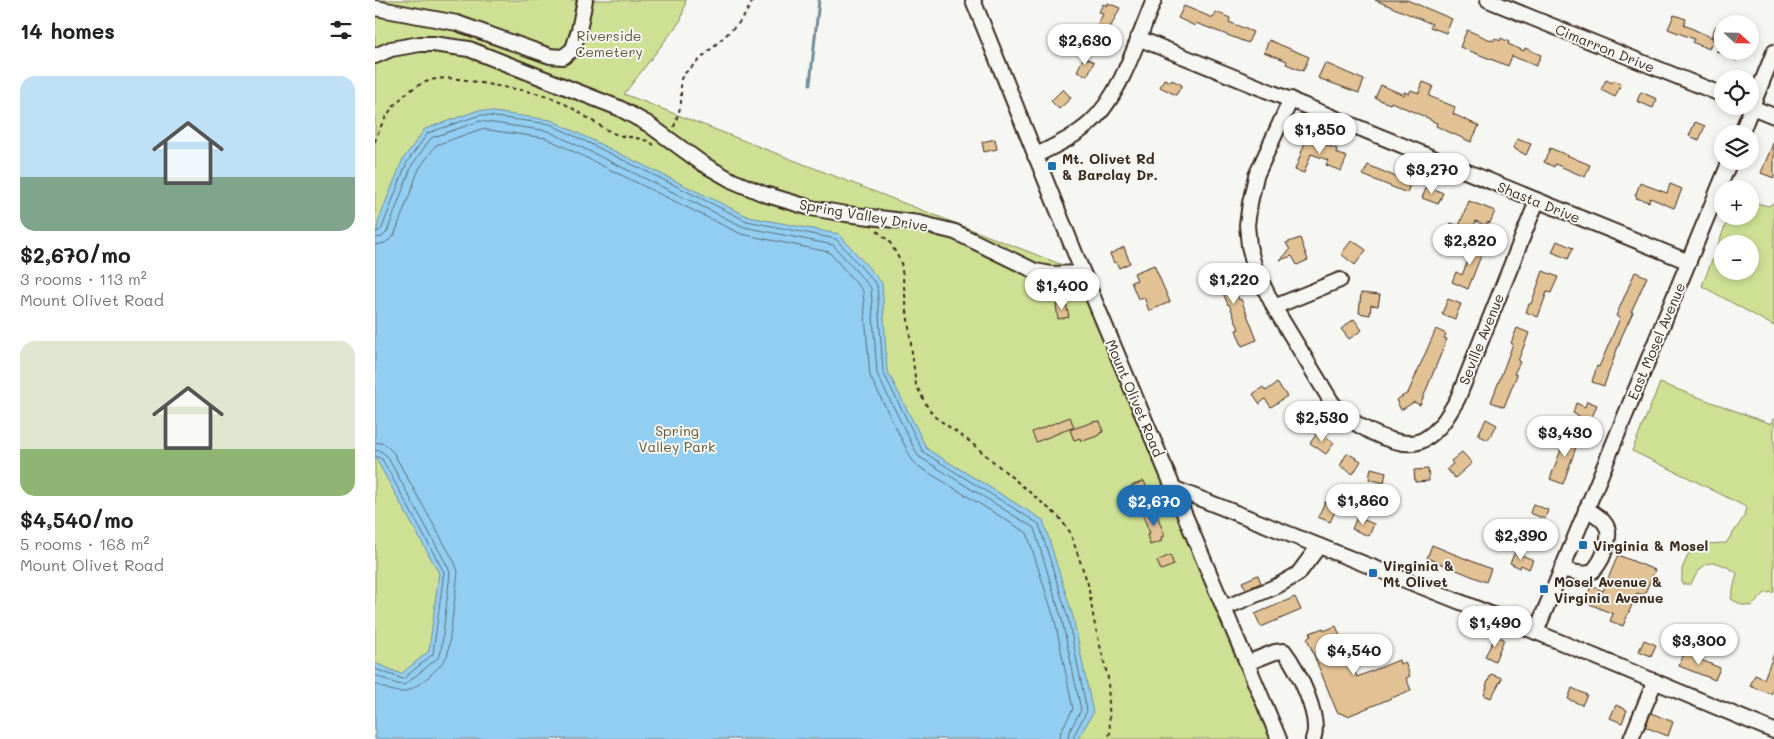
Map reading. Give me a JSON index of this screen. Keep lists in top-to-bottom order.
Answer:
{
  "streets": {
    "street": [
      "Cimarron Drive",
      "Shasta Drive",
      "Spring Valley Drive",
      "Seville Avenue",
      "East Mosel Avenue",
      "Mount Olivet Road"
    ]
  },
  "crossings": [
    ["Shasta Drive", "Seville Avenue"],
    ["Shasta Drive", "East Mosel Avenue"],
    ["Spring Valley Drive", "Mount Olivet Road"]
  ],
  "parks": ["Riverside Cemetery", "Spring Valley Park"],
  "places": {
    "transit": [
      "Mt. Olivet Rd & Barclay Dr.",
      "Virginia & Mosel",
      "Virginia & Mt Olivet",
      "Mosel Avenue & Virginia Avenue"
    ]
  },
  "north": "right",
  "page": {
    "heading": "14 homes",
    "map_buttons": ["+", "−"],
    "price": [
      "$2,630",
      "$1,850",
      "$3,270",
      "$2,820",
      "$1,220",
      "$1,400",
      "$2,530",
      "$3,430",
      "$1,860",
      "$2,670",
      "$2,390",
      "$1,490",
      "$3,300",
      "$4,540"
    ],
    "list": [
      {
        "name": "$2,670/mo",
        "note": "3 rooms · 113 m² · Mount Olivet Road"
      },
      {
        "name": "$4,540/mo",
        "note": "5 rooms · 168 m² · Mount Olivet Road"
      }
    ]
  }
}
